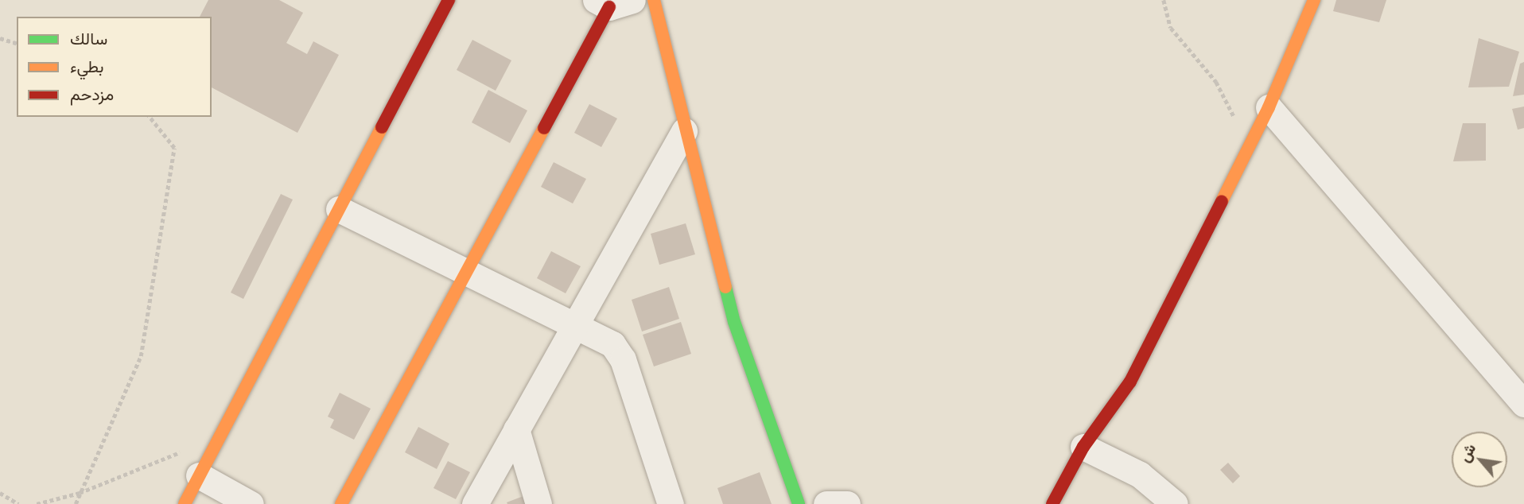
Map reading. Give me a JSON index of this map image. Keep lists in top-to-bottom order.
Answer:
{
  "legend": ["سالك", "بطيء", "مزدحم"],
  "north": "top left"
}
